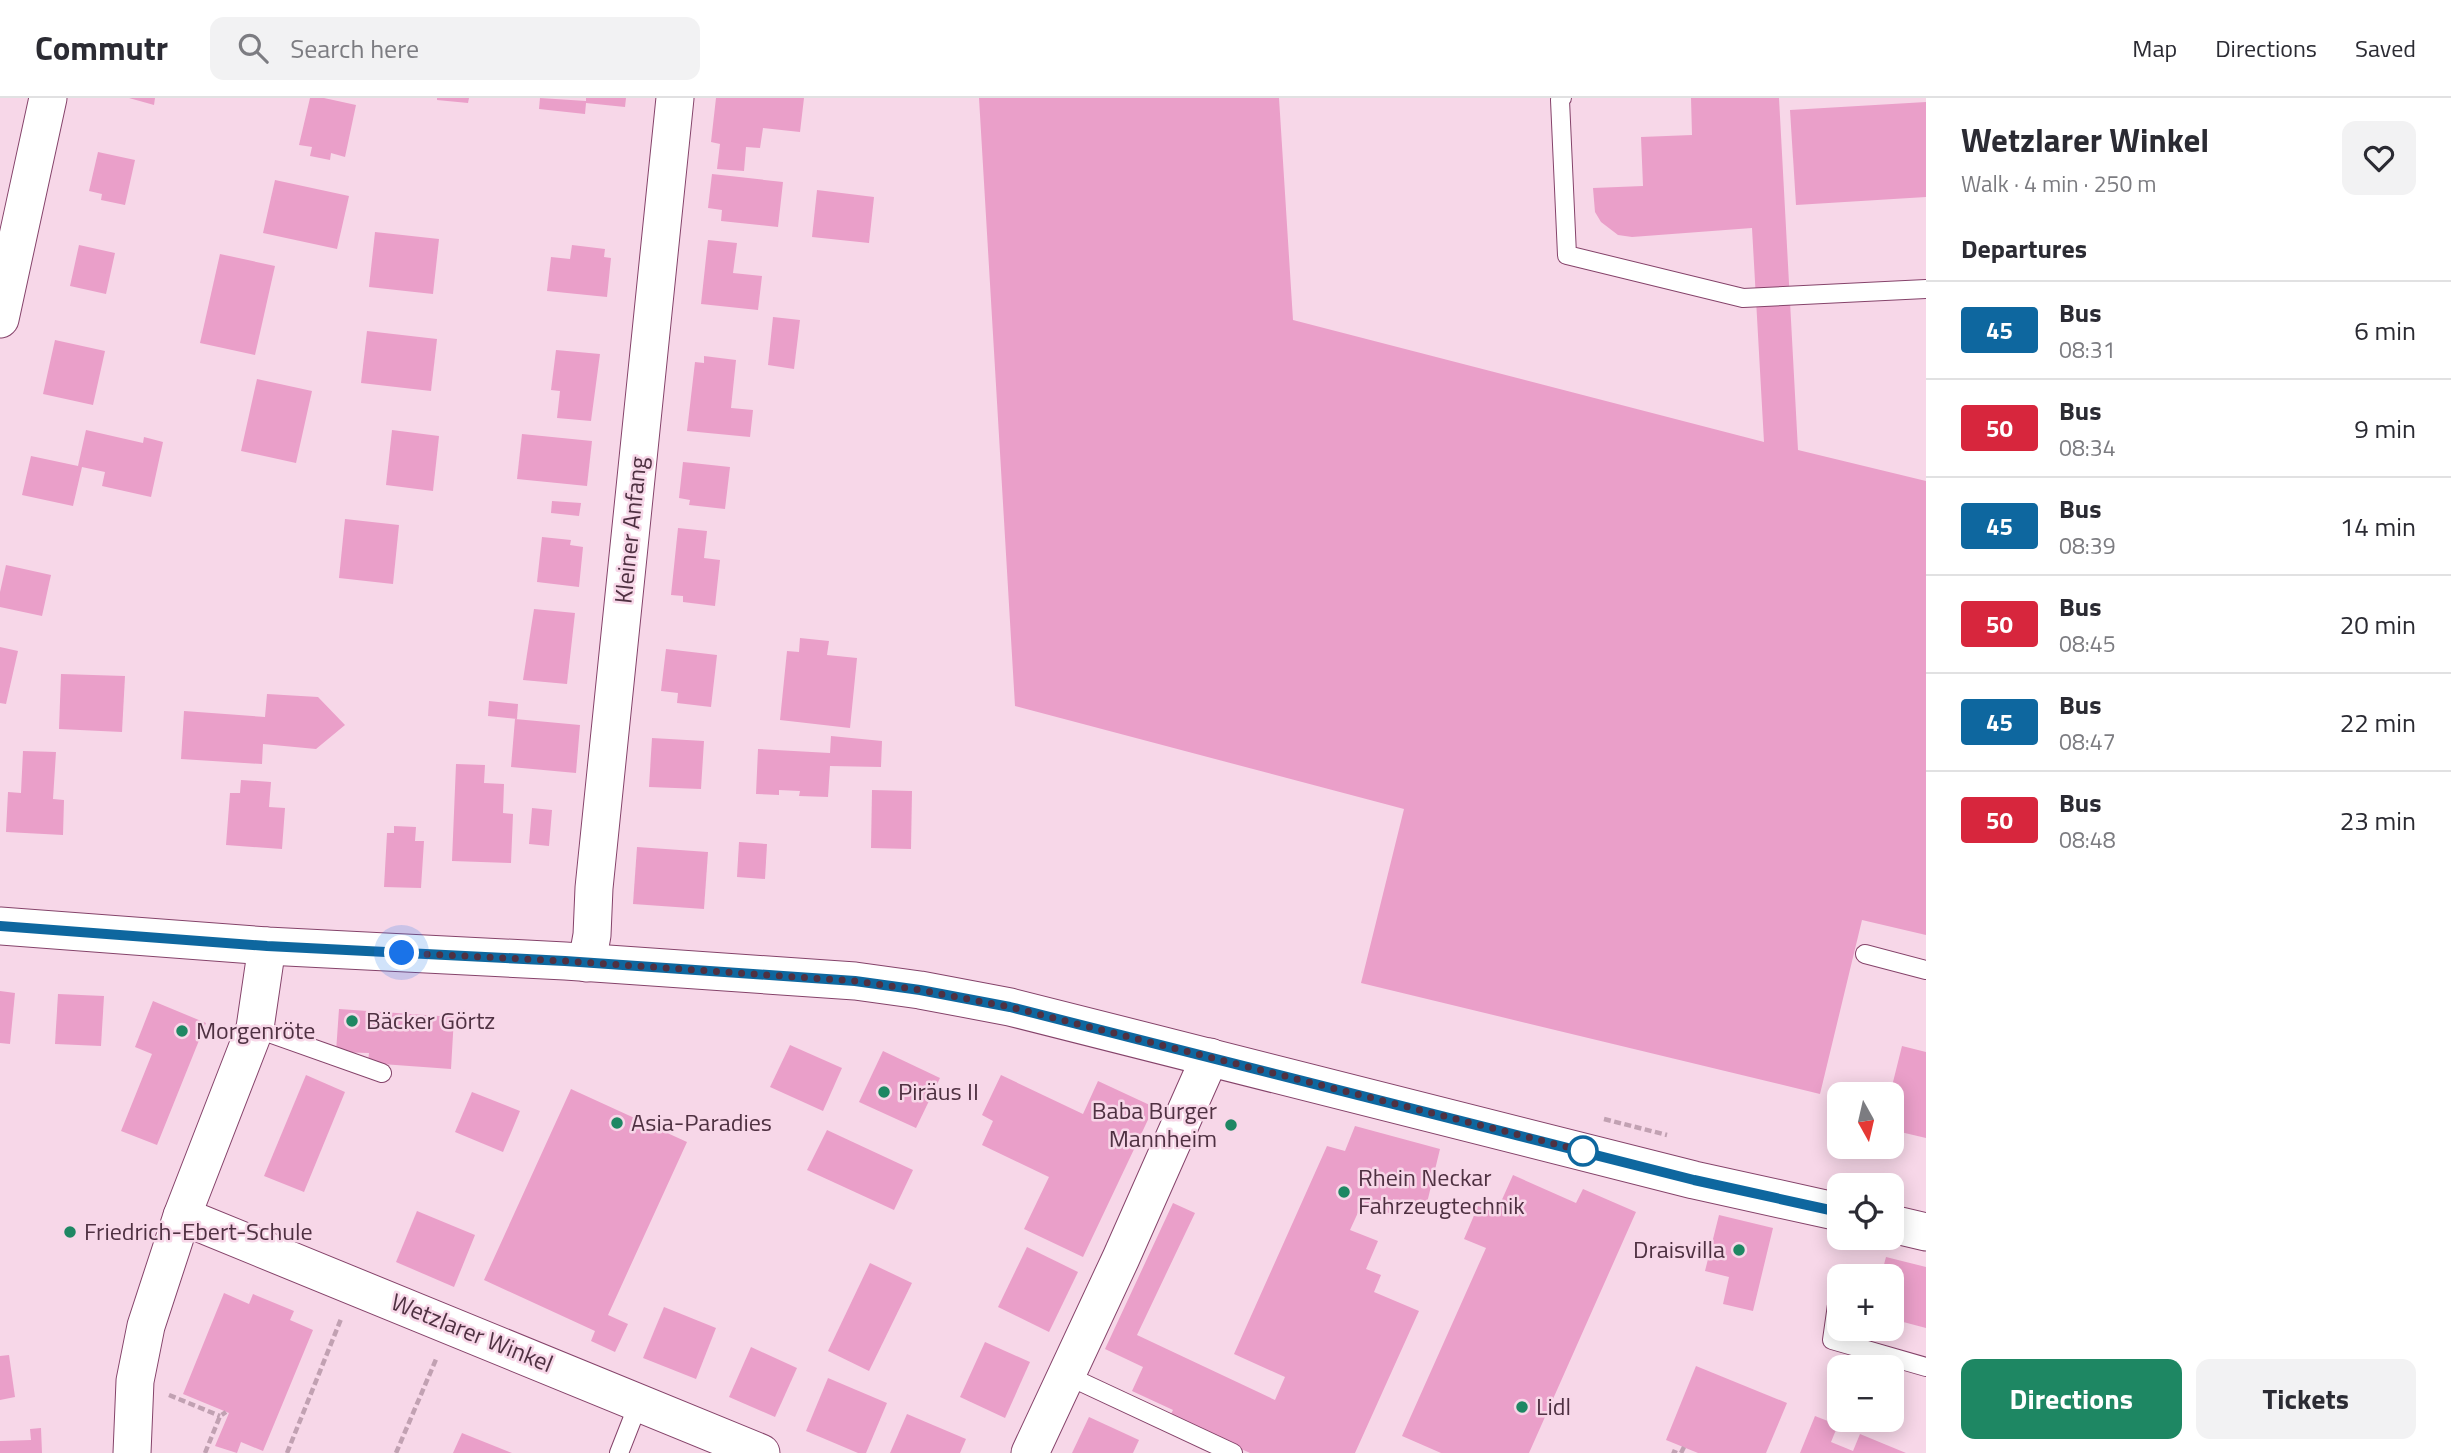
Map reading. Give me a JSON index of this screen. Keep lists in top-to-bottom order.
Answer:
{
  "streets": {
    "street": ["Kleiner Anfang", "Wetzlarer Winkel"]
  },
  "places": [
    "Bäcker Görtz",
    "Morgenröte",
    "Piräus II",
    "Asia-Paradies",
    "Baba Burger Mannheim",
    "Rhein Neckar Fahrzeugtechnik",
    "Friedrich-Ebert-Schule",
    "Draisvilla",
    "Lidl"
  ],
  "lines": ["bus line 45"],
  "north": "bottom",
  "page": {
    "header": "Commutr",
    "search": "Search here",
    "nav": ["Map", "Directions", "Saved"],
    "heading": [
      ["Wetzlarer Winkel", "Walk · 4 min · 250 m"],
      "Departures"
    ],
    "list": [
      {
        "mark": "45",
        "name": "Bus",
        "note": "08:31",
        "value": "6 min"
      },
      {
        "mark": "50",
        "name": "Bus",
        "note": "08:34",
        "value": "9 min"
      },
      {
        "mark": "45",
        "name": "Bus",
        "note": "08:39",
        "value": "14 min"
      },
      {
        "mark": "50",
        "name": "Bus",
        "note": "08:45",
        "value": "20 min"
      },
      {
        "mark": "45",
        "name": "Bus",
        "note": "08:47",
        "value": "22 min"
      },
      {
        "mark": "50",
        "name": "Bus",
        "note": "08:48",
        "value": "23 min"
      }
    ],
    "map_buttons": ["+", "−"],
    "buttons": ["Directions", "Tickets"]
  }
}
